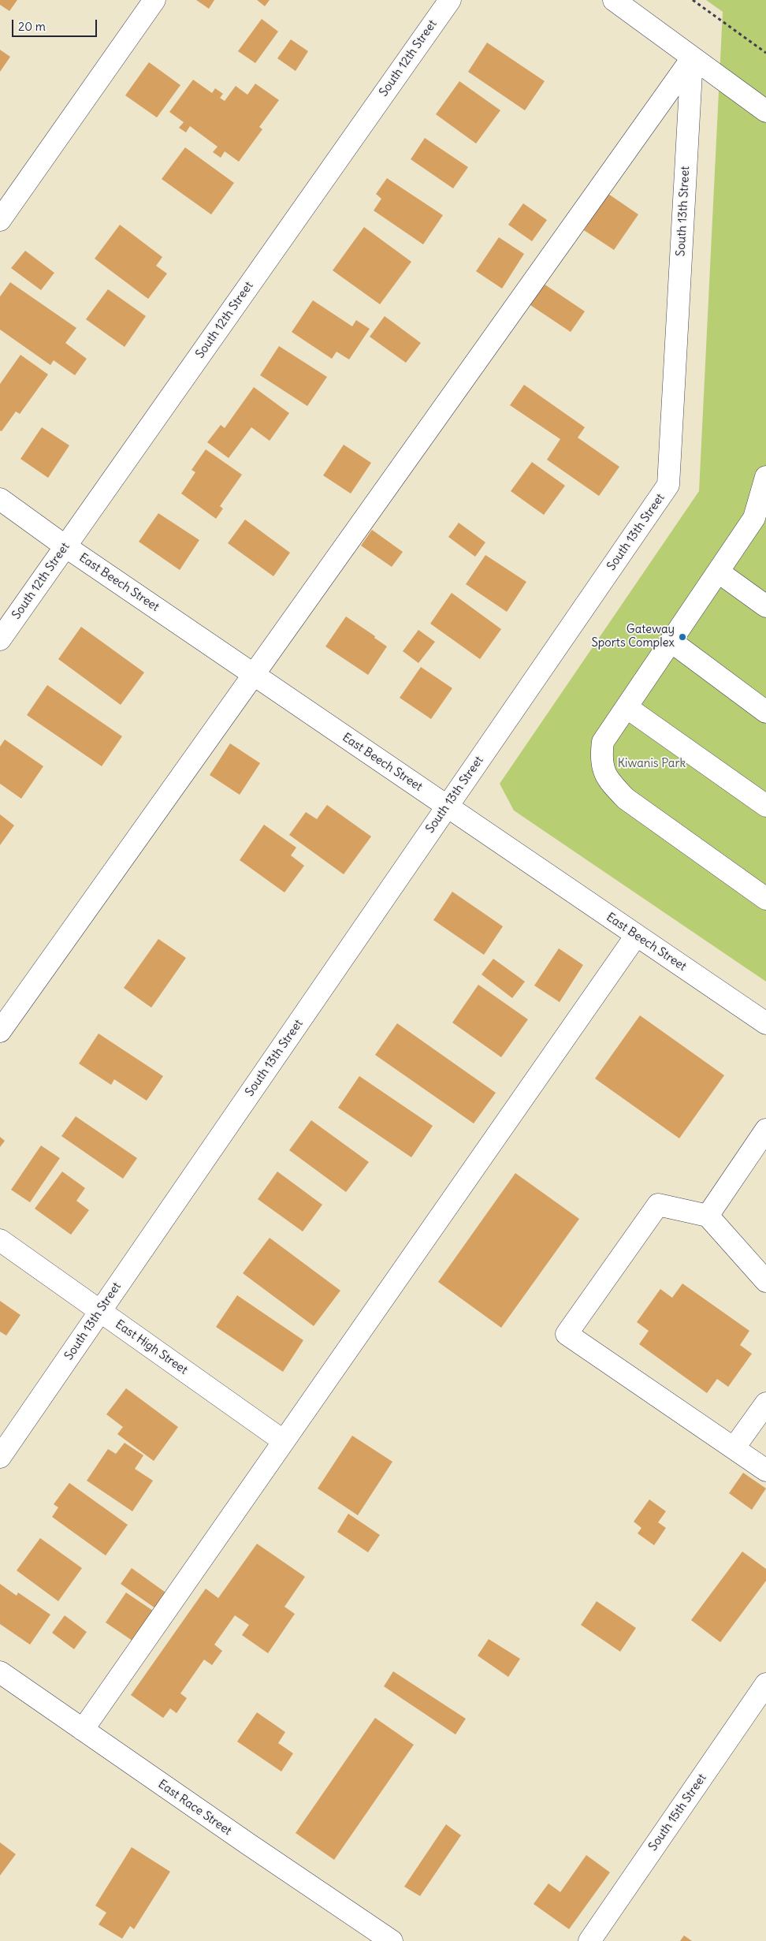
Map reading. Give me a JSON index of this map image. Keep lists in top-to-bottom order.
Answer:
{
  "streets": {
    "street": [
      "South 12th Street",
      "South 13th Street",
      "East Beech Street",
      "East High Street",
      "East Race Street",
      "South 15th Street"
    ]
  },
  "crossings": [
    ["South 12th Street", "East Beech Street"],
    ["South 13th Street", "East Beech Street"],
    ["South 13th Street", "East High Street"]
  ],
  "parks": ["Kiwanis Park"],
  "places": ["Gateway Sports Complex"],
  "scale_bar": "20 m"
}
